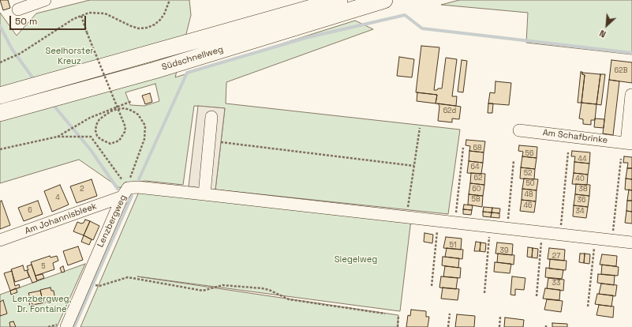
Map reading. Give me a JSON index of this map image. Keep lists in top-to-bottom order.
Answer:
{
  "streets": {
    "highway": ["Südschnellweg"],
    "street": ["Am Schafbrinke", "Am Johannisbleek", "Lenzbergweg"]
  },
  "crossings": [
    ["Am Johannisbleek", "Lenzbergweg"]
  ],
  "parks": ["Seelhorster Kreuz", "Siegelweg", "Lenzbergweg, Dr. Fontaine"],
  "house_numbers": [
    "62B",
    "62d",
    "68",
    "56",
    "44",
    "64",
    "52",
    "62",
    "40",
    "50",
    "2",
    "60",
    "38",
    "48",
    "4",
    "58",
    "36",
    "46",
    "6",
    "34",
    "51",
    "39",
    "27",
    "5",
    "33"
  ],
  "scale_bar": "50 m",
  "north": "bottom left"
}
